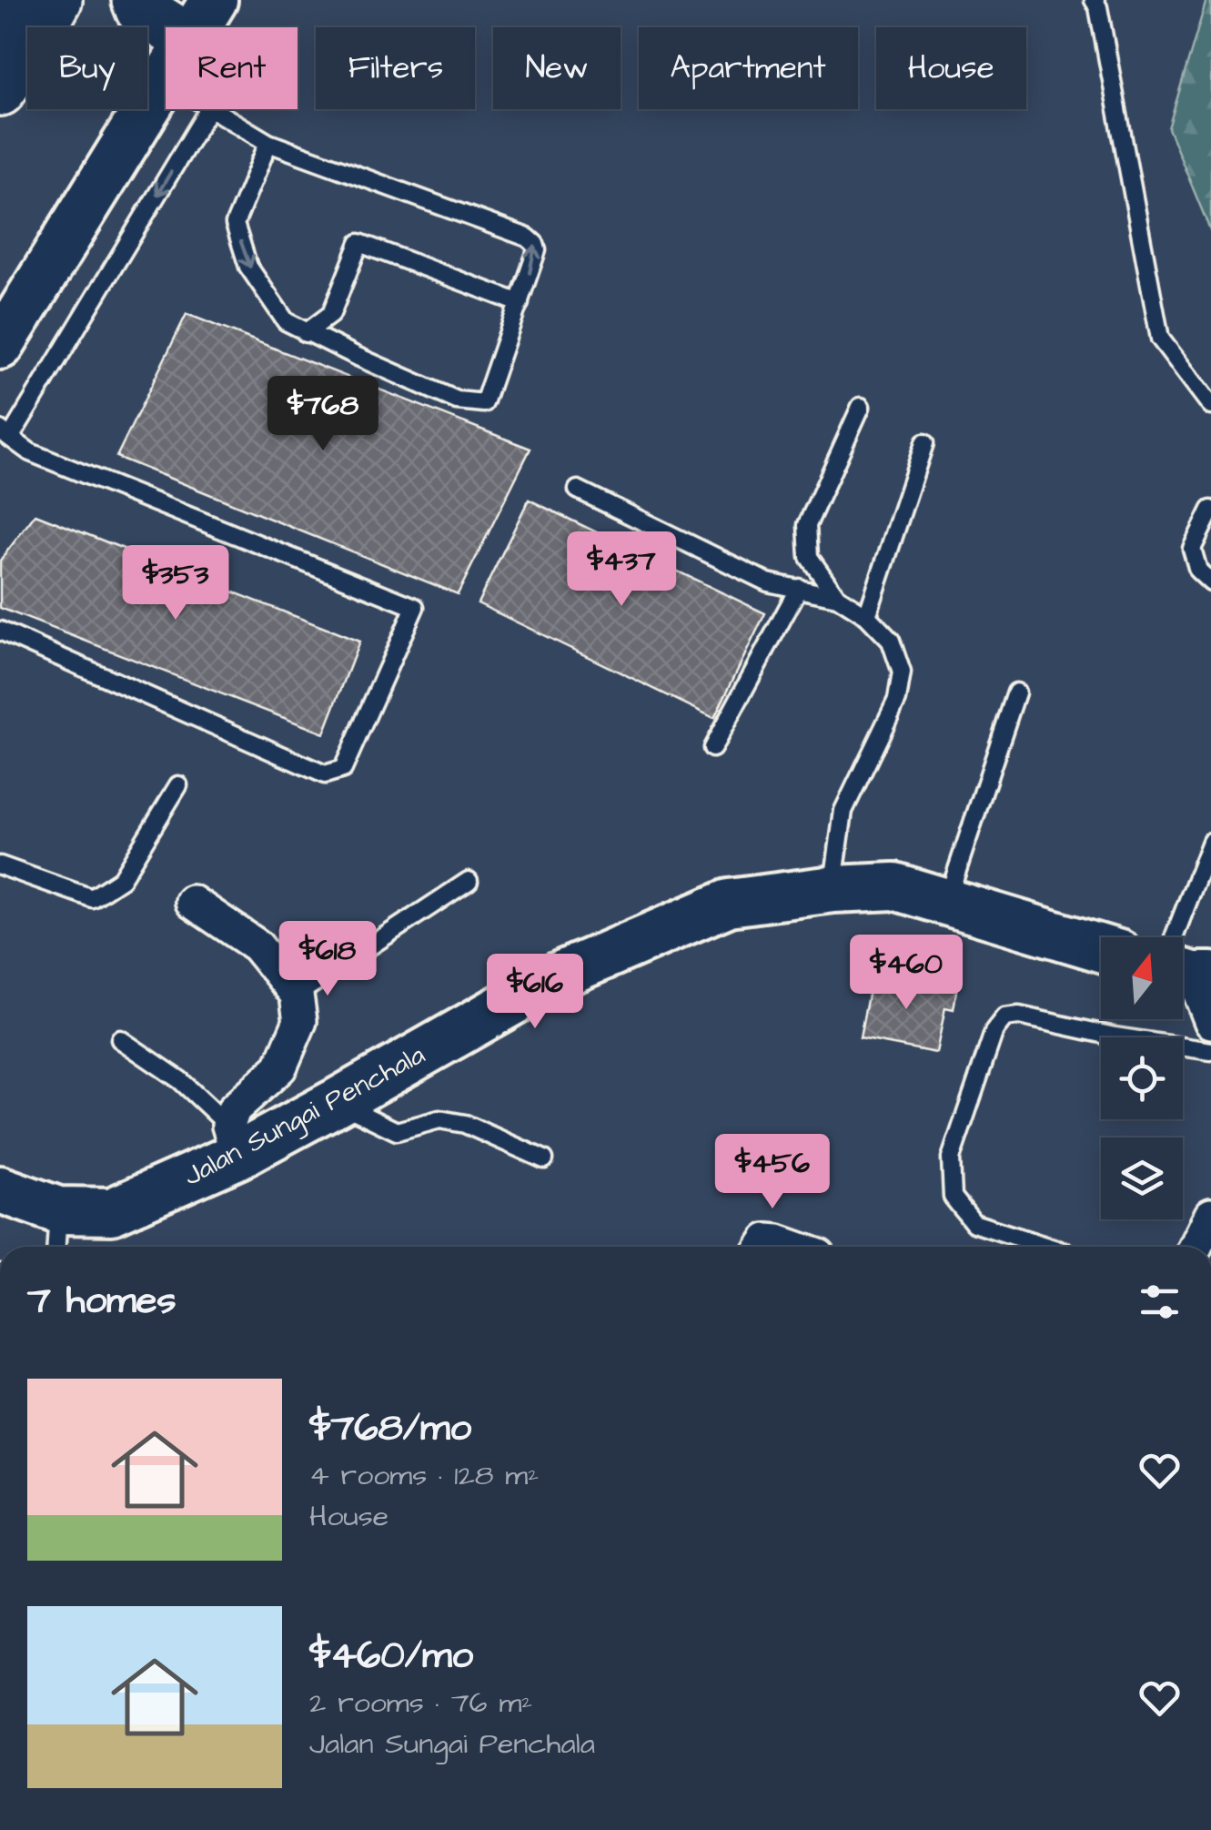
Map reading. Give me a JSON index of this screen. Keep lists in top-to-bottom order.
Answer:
{
  "streets": {
    "street": ["Jalan Sungai Penchala"]
  },
  "north": "top",
  "page": {
    "chip": [
      "Buy",
      "Rent",
      "Filters",
      "New",
      "Apartment",
      "House"
    ],
    "price": [
      "$768",
      "$437",
      "$353",
      "$618",
      "$460",
      "$616",
      "$456"
    ],
    "heading": "7 homes",
    "list": [
      {
        "name": "$768/mo",
        "note": "4 rooms · 128 m² · House"
      },
      {
        "name": "$460/mo",
        "note": "2 rooms · 76 m² · Jalan Sungai Penchala"
      }
    ]
  }
}
